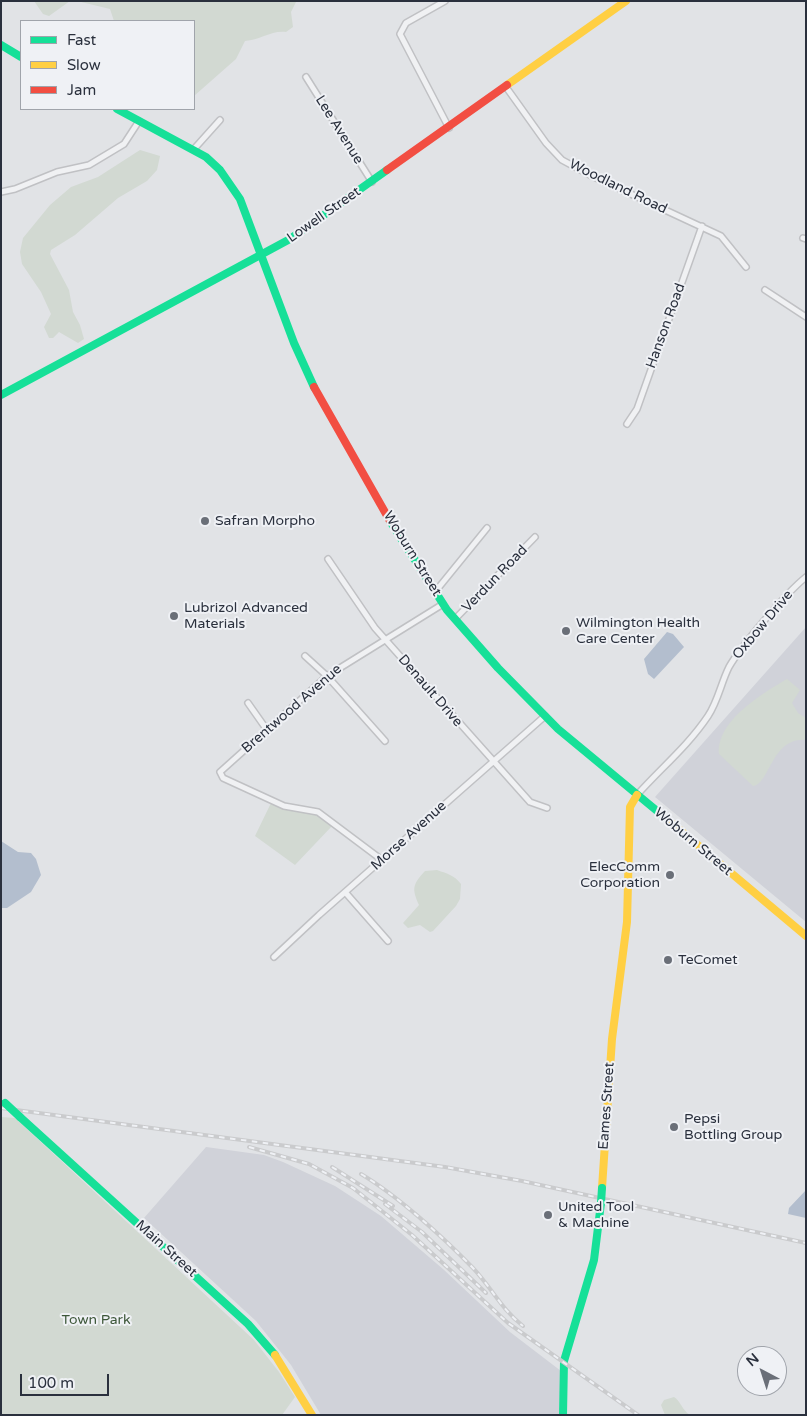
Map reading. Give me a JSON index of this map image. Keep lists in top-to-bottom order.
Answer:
{
  "streets": {
    "main road": [
      "Lowell Street",
      "Woburn Street",
      "Eames Street",
      "Main Street"
    ],
    "street": [
      "Lee Avenue",
      "Woodland Road",
      "Hanson Road",
      "Verdun Road",
      "Oxbow Drive",
      "Denault Drive",
      "Brentwood Avenue",
      "Morse Avenue"
    ]
  },
  "crossings": [
    ["Lee Avenue", "Lowell Street"],
    ["Woodland Road", "Lowell Street"],
    ["Woodland Road", "Hanson Road"],
    ["Lowell Street", "Woburn Street"],
    ["Woburn Street", "Verdun Road"],
    ["Woburn Street", "Oxbow Drive"],
    ["Woburn Street", "Brentwood Avenue"],
    ["Woburn Street", "Morse Avenue"],
    ["Woburn Street", "Eames Street"],
    ["Oxbow Drive", "Eames Street"],
    ["Denault Drive", "Brentwood Avenue"],
    ["Denault Drive", "Morse Avenue"],
    ["Brentwood Avenue", "Morse Avenue"]
  ],
  "parks": ["Town Park"],
  "places": [
    "Safran Morpho",
    "Lubrizol Advanced Materials",
    "Wilmington Health Care Center",
    "ElecComm Corporation",
    "TeComet",
    "Pepsi Bottling Group",
    "United Tool & Machine"
  ],
  "legend": ["Fast", "Slow", "Jam"],
  "scale_bar": "100 m",
  "north": "top left"
}
